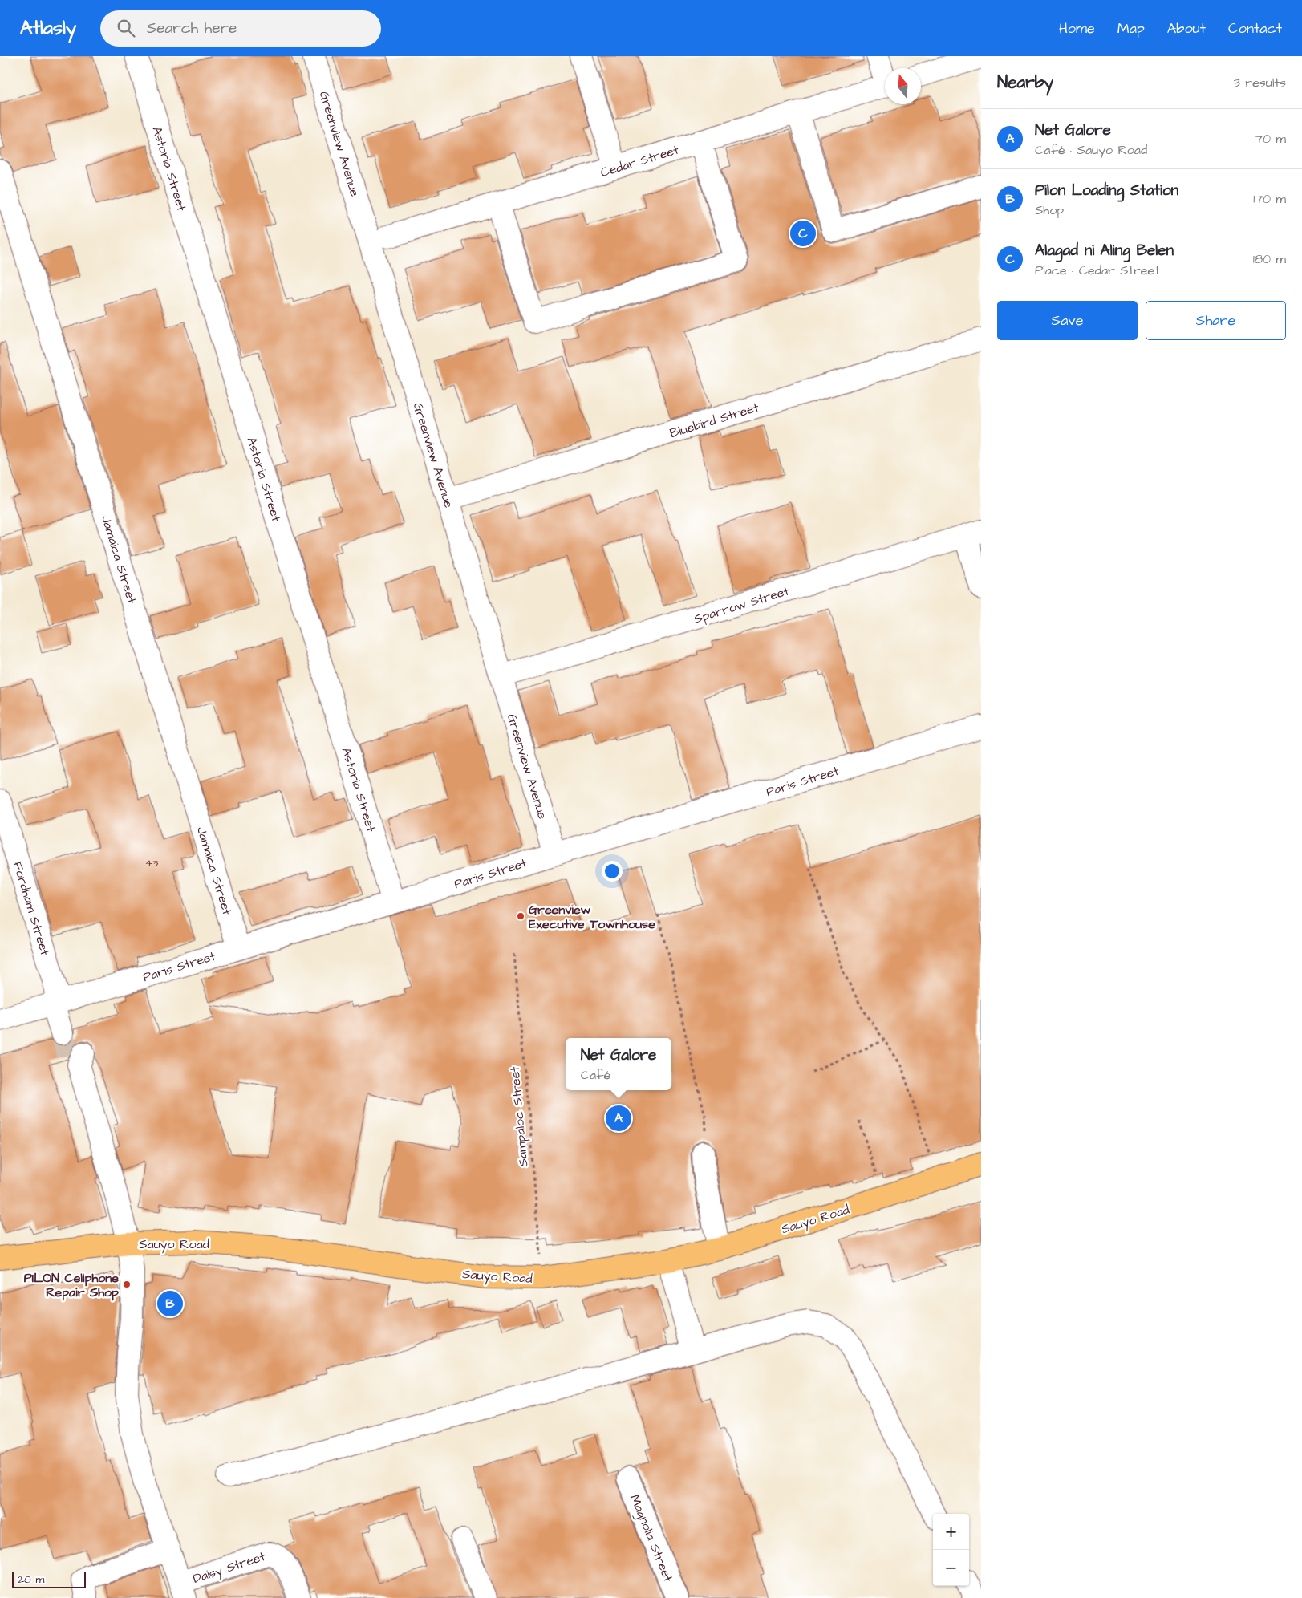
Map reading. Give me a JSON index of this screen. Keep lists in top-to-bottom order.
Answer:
{
  "streets": {
    "main road": ["Sauyo Road"],
    "street": [
      "Greenview Avenue",
      "Cedar Street",
      "Astoria Street",
      "Bluebird Street",
      "Jamaica Street",
      "Sparrow Street",
      "Paris Street",
      "Fordham Street",
      "Magnolia Street",
      "Daisy Street"
    ],
    "path": ["Sampaloc Street"]
  },
  "crossings": [
    ["Greenview Avenue", "Bluebird Street"],
    ["Greenview Avenue", "Sparrow Street"],
    ["Greenview Avenue", "Paris Street"],
    ["Astoria Street", "Paris Street"],
    ["Jamaica Street", "Paris Street"],
    ["Paris Street", "Fordham Street"],
    ["Sampaloc Street", "Sauyo Road"]
  ],
  "places": ["Greenview Executive Townhouse", "PILON Cellphone Repair Shop"],
  "house_numbers": ["43"],
  "scale_bar": "20 m",
  "north": "top",
  "page": {
    "header": "Atlasly",
    "search": "Search here",
    "nav": [
      "Home",
      "Map",
      "About",
      "Contact"
    ],
    "heading": ["Nearby", "3 results"],
    "list": [
      {
        "mark": "A",
        "name": "Net Galore",
        "note": "Café · Sauyo Road",
        "value": "70 m"
      },
      {
        "mark": "B",
        "name": "Pilon Loading Station",
        "note": "Shop",
        "value": "170 m"
      },
      {
        "mark": "C",
        "name": "Alagad ni Aling Belen",
        "note": "Place · Cedar Street",
        "value": "180 m"
      }
    ],
    "pins": ["C", "A", "B"],
    "buttons": ["Save", "Share"],
    "popup": ["Net Galore", "Café"],
    "map_buttons": ["+", "−"],
    "scale": "20 m"
  }
}
